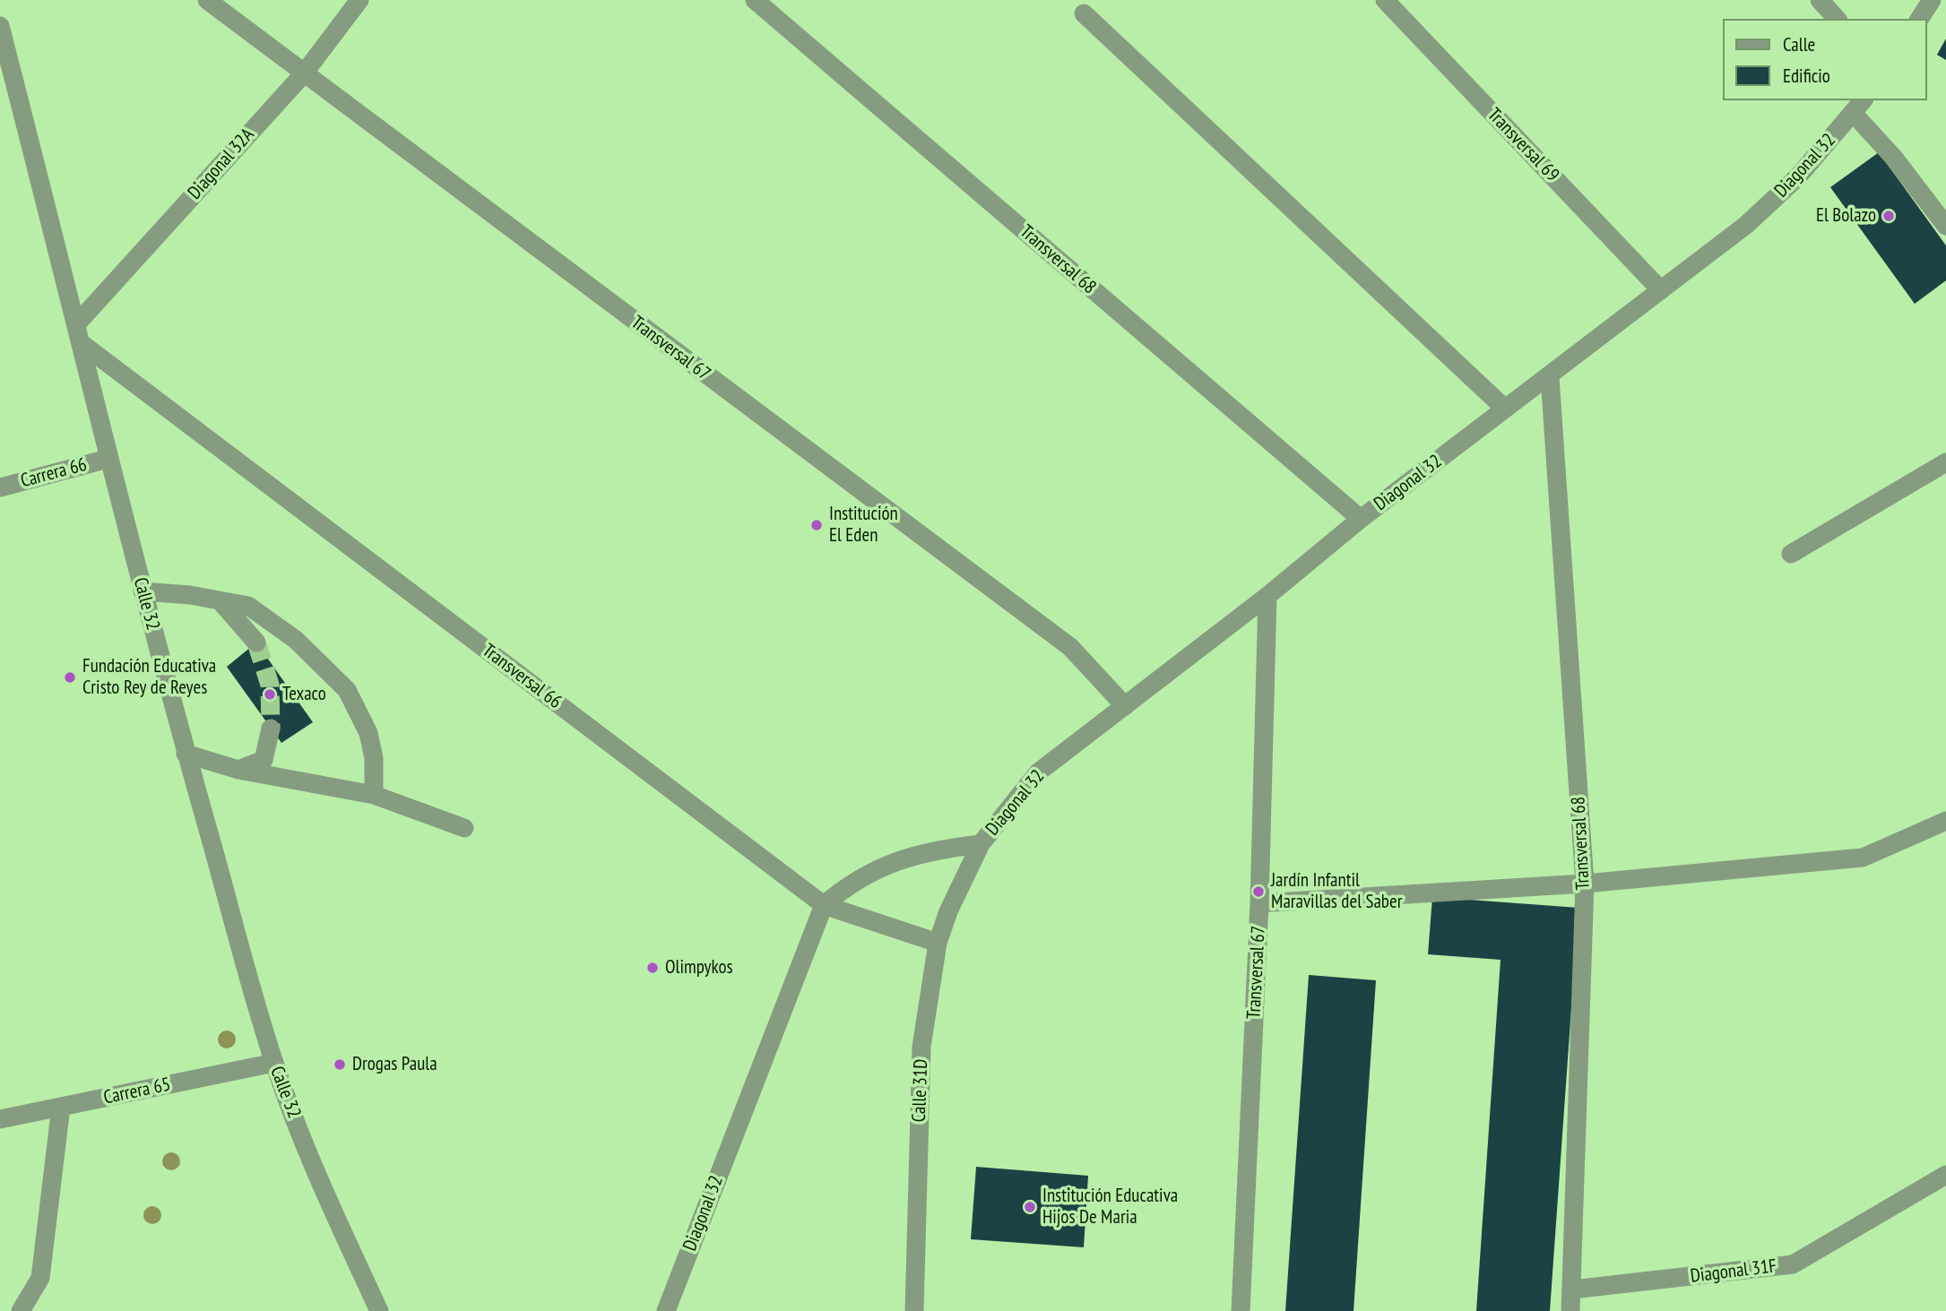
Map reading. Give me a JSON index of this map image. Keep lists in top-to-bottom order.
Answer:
{
  "streets": {
    "street": [
      "Transversal 69",
      "Diagonal 32A",
      "Diagonal 32",
      "Transversal 68",
      "Transversal 67",
      "Carrera 66",
      "Calle 32",
      "Transversal 66",
      "Calle 31D",
      "Carrera 65",
      "Diagonal 31F"
    ]
  },
  "crossings": [
    ["Transversal 69", "Diagonal 32"],
    ["Diagonal 32A", "Transversal 67"],
    ["Diagonal 32A", "Calle 32"],
    ["Diagonal 32", "Transversal 68"],
    ["Diagonal 32", "Transversal 67"],
    ["Diagonal 32", "Transversal 66"],
    ["Diagonal 32", "Calle 31D"],
    ["Transversal 68", "Diagonal 31F"],
    ["Carrera 66", "Calle 32"],
    ["Calle 32", "Transversal 66"],
    ["Calle 32", "Carrera 65"],
    ["Transversal 66", "Calle 31D"]
  ],
  "places": [
    "El Bolazo",
    "Institución El Eden",
    "Fundación Educativa Cristo Rey de Reyes",
    "Texaco",
    "Jardín Infantil Maravillas del Saber",
    "Olimpykos",
    "Drogas Paula",
    "Institución Educativa Hijos De Maria"
  ],
  "legend": ["Calle", "Edificio"]
}
